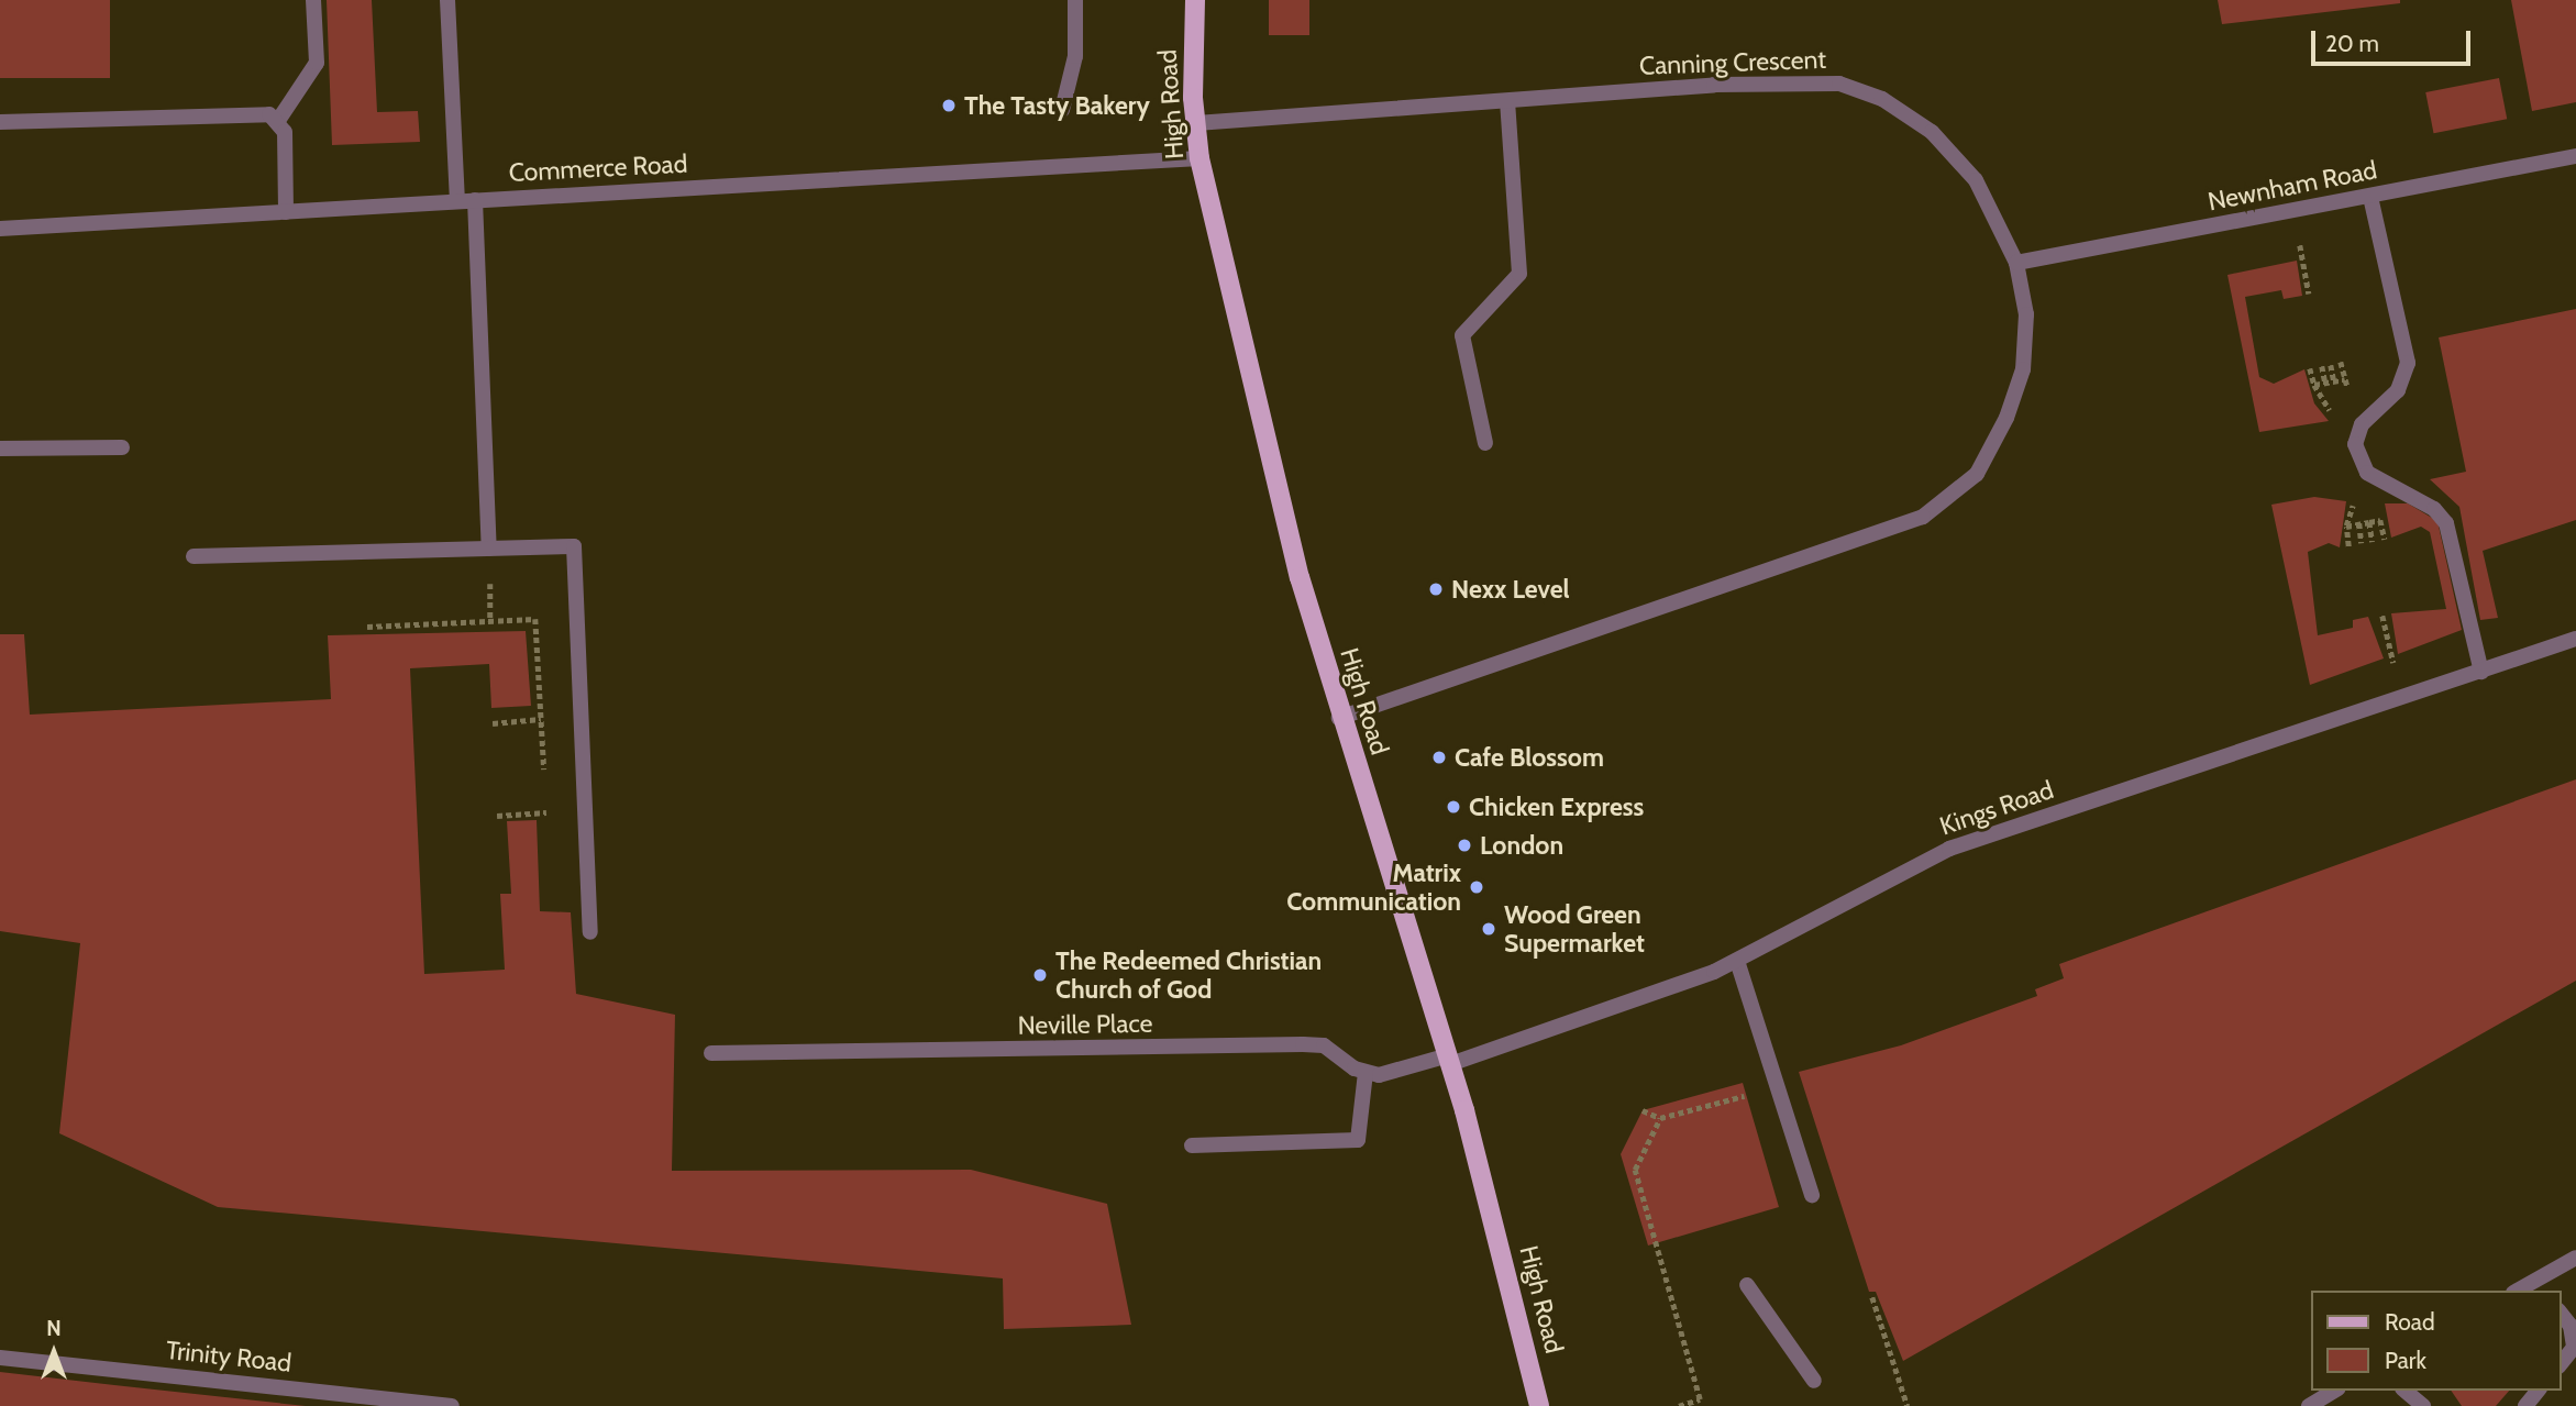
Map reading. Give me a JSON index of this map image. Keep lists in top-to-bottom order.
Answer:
{
  "streets": {
    "main road": ["High Road"],
    "street": [
      "Canning Crescent",
      "Commerce Road",
      "Newnham Road",
      "Kings Road",
      "Neville Place",
      "Trinity Road"
    ]
  },
  "crossings": [
    ["Canning Crescent", "High Road"],
    ["Canning Crescent", "Newnham Road"],
    ["High Road", "Commerce Road"],
    ["High Road", "Kings Road"]
  ],
  "places": [
    "The Tasty Bakery",
    "Nexx Level",
    "Cafe Blossom",
    "Chicken Express",
    "London",
    "Matrix Communication",
    "Wood Green Supermarket",
    "The Redeemed Christian Church of God"
  ],
  "legend": ["Road", "Park"],
  "scale_bar": "20 m",
  "north": "top"
}
